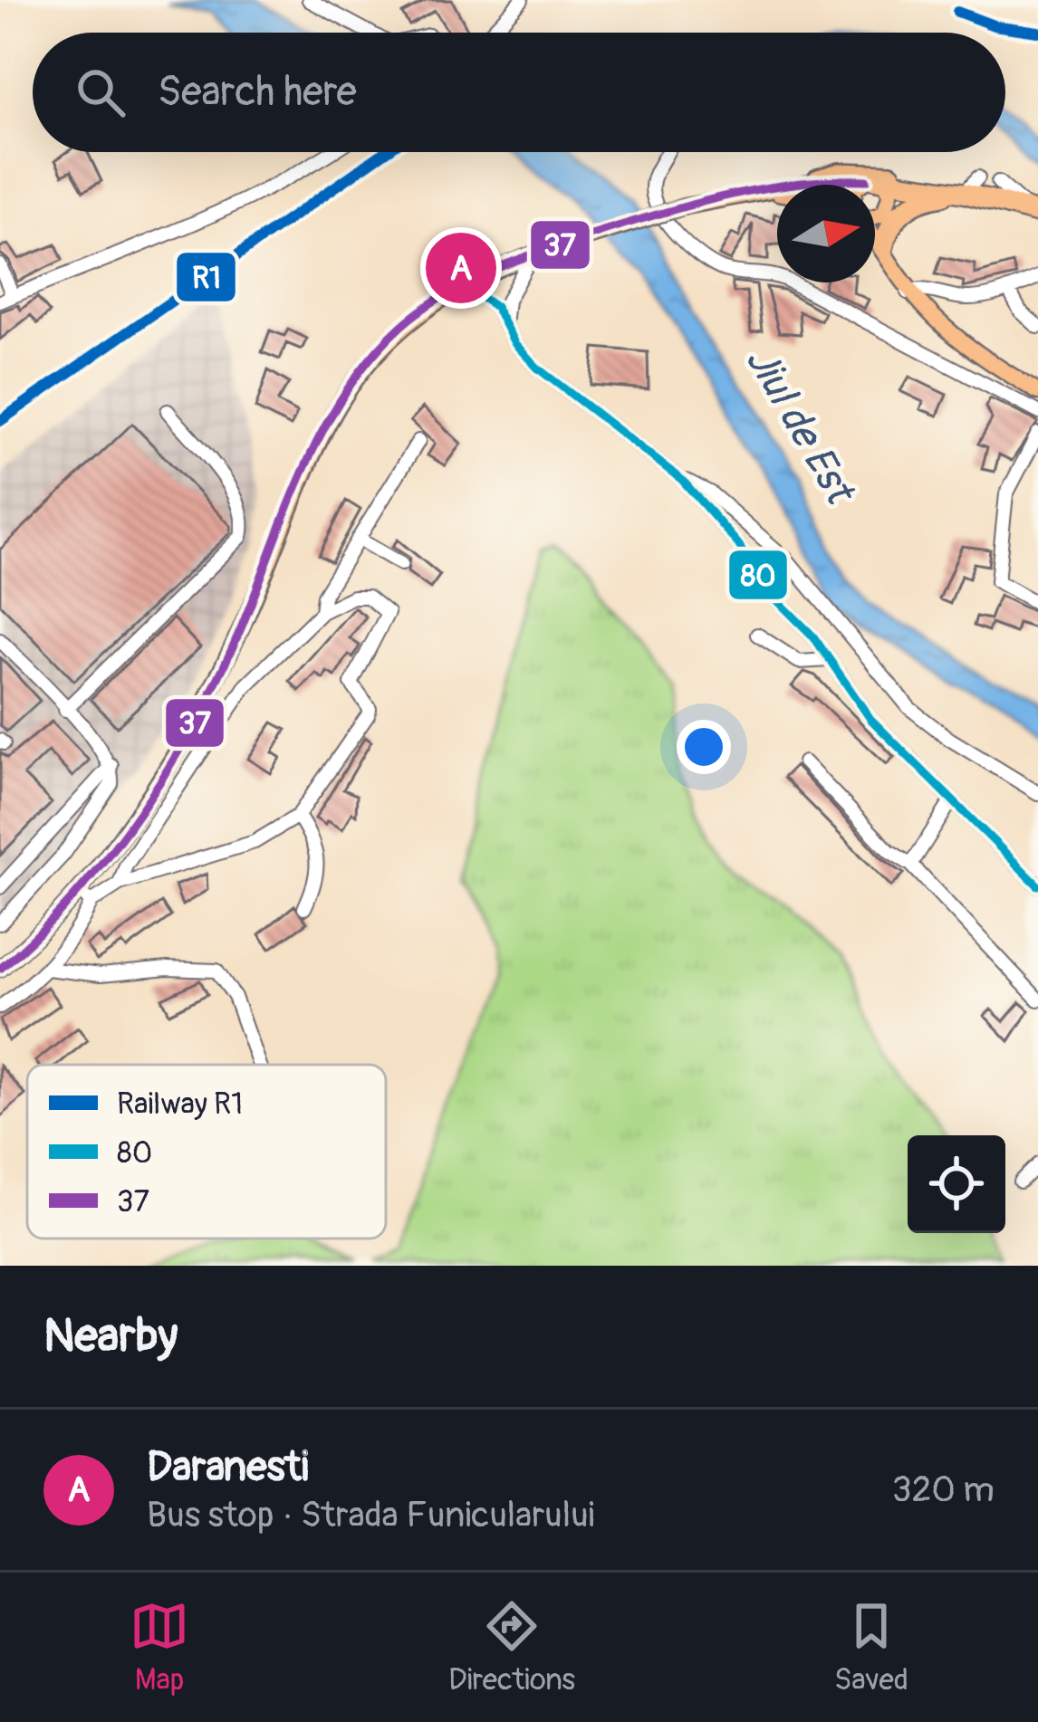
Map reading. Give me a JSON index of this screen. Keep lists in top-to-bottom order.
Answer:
{
  "water": ["Jiul de Est"],
  "lines": ["rail line R1", "transit line 37", "transit line 80"],
  "legend": ["Railway R1", "80", "37"],
  "north": "right",
  "page": {
    "search": "Search here",
    "pins": "A",
    "heading": "Nearby",
    "list": [
      {
        "mark": "A",
        "name": "Daranesti",
        "note": "Bus stop · Strada Funicularului",
        "value": "320 m"
      }
    ],
    "nav": ["Map", "Directions", "Saved"]
  }
}
